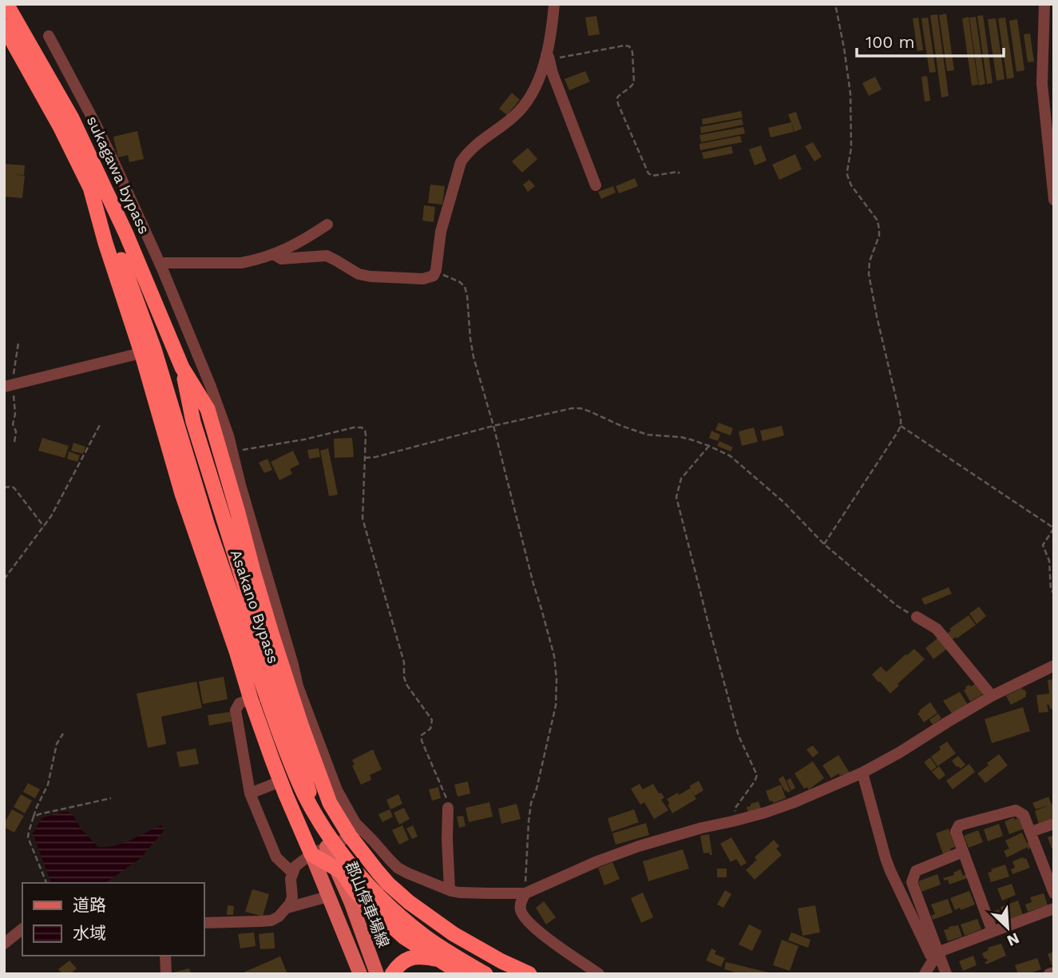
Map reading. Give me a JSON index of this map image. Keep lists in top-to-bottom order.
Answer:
{
  "streets": {
    "highway": ["sukagawa bypass", "Asakano Bypass"],
    "main road": ["郡山停車場線"]
  },
  "crossings": [
    ["sukagawa bypass", "Asakano Bypass"]
  ],
  "legend": ["道路", "水域"],
  "scale_bar": "100 m",
  "north": "bottom right"
}
